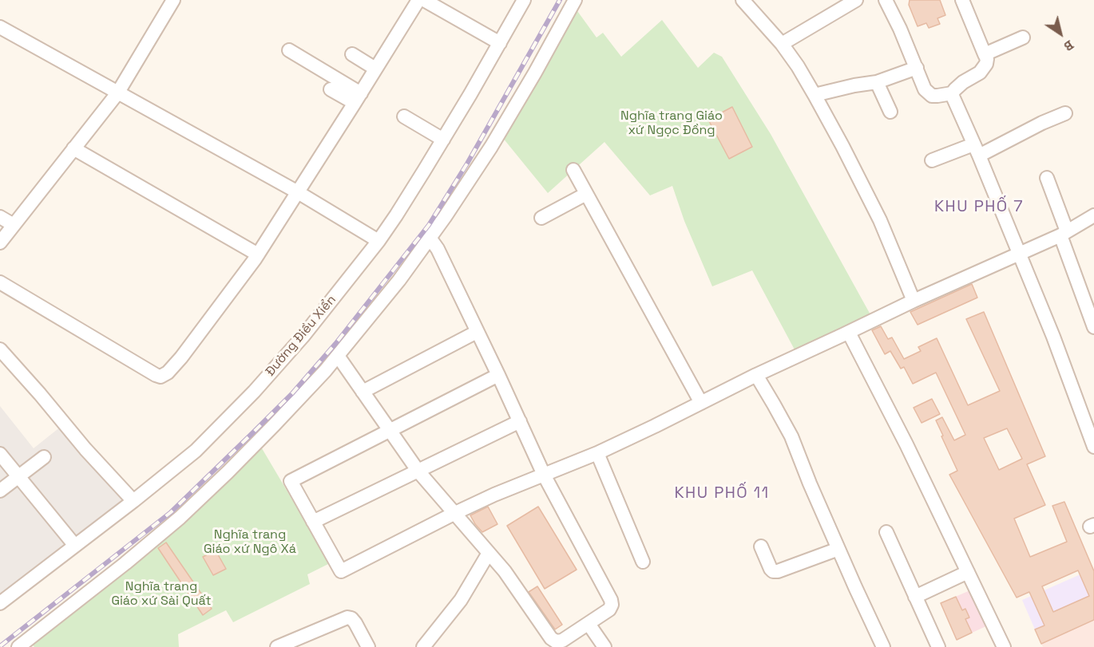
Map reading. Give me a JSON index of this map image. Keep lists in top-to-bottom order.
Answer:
{
  "streets": {
    "street": ["Đường Điều Xiển"]
  },
  "districts": ["KHU PHỐ 7", "KHU PHỐ 11"],
  "parks": ["Nghĩa trang Giáo xứ Ngọc Đồng", "Nghĩa trang Giáo xứ Ngô Xá", "Nghĩa trang Giáo xứ Sài Quất"],
  "north": "bottom right"
}
